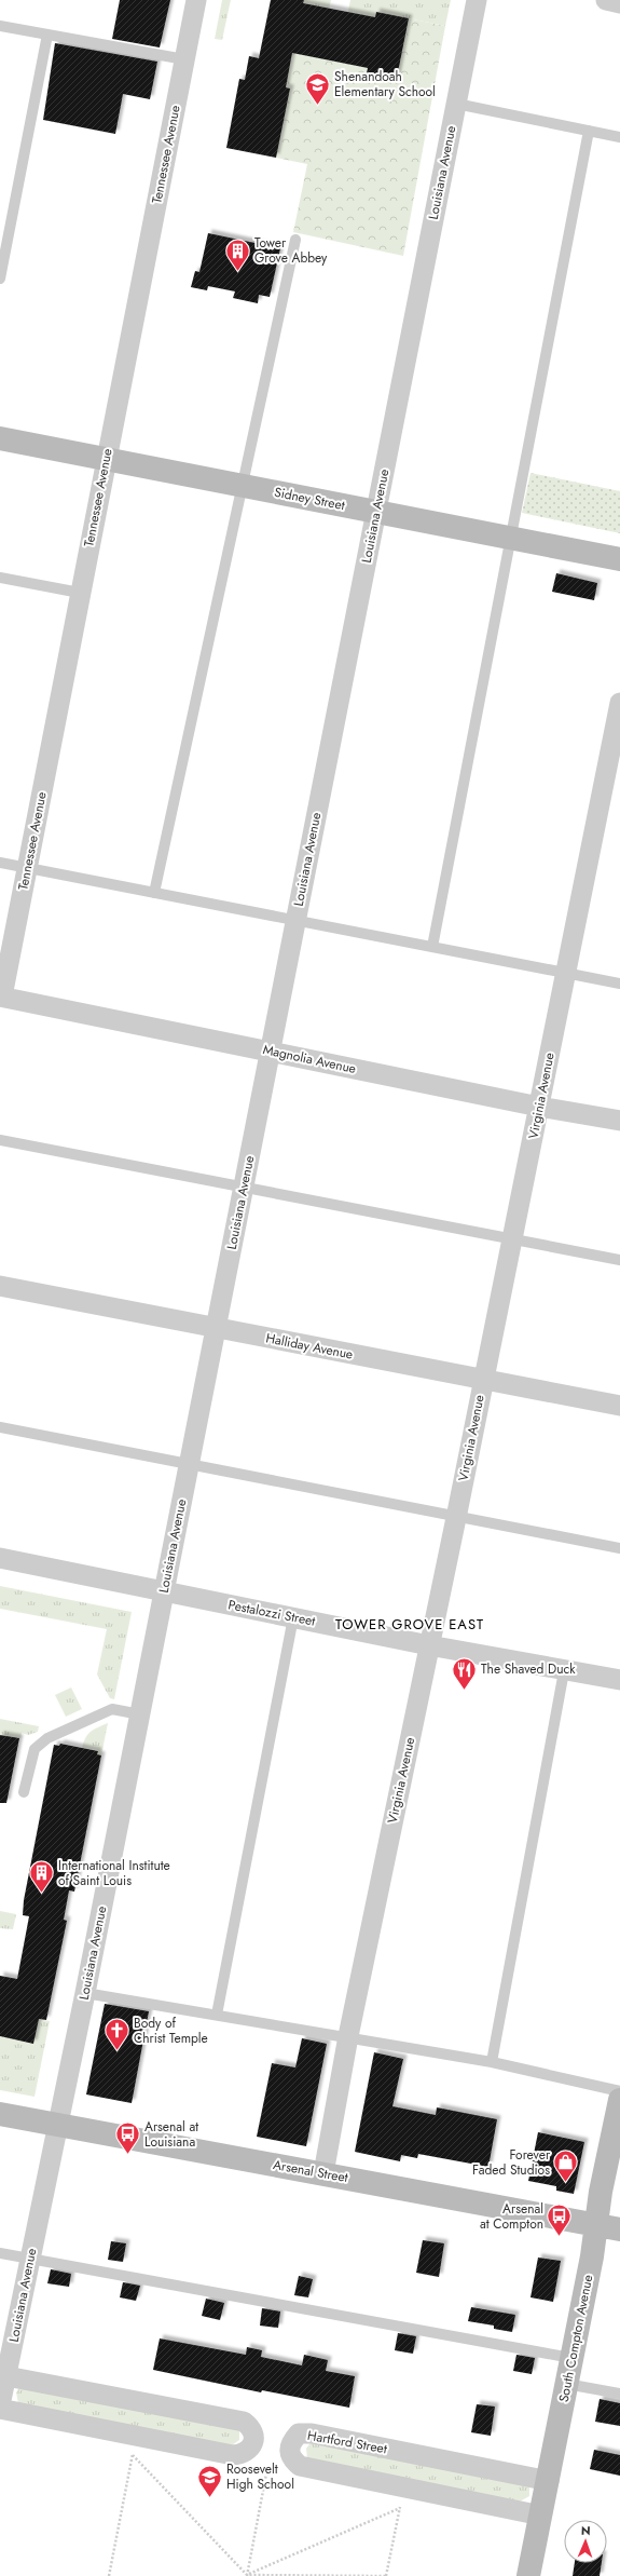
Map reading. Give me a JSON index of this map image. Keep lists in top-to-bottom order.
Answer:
{
  "streets": {
    "main road": ["Sidney Street", "Arsenal Street", "South Compton Avenue"],
    "street": [
      "Tennessee Avenue",
      "Louisiana Avenue",
      "Magnolia Avenue",
      "Virginia Avenue",
      "Halliday Avenue",
      "Pestalozzi Street",
      "Hartford Street"
    ]
  },
  "crossings": [
    ["Tennessee Avenue", "Sidney Street"],
    ["Tennessee Avenue", "Magnolia Avenue"],
    ["Louisiana Avenue", "Sidney Street"],
    ["Louisiana Avenue", "Magnolia Avenue"],
    ["Louisiana Avenue", "Halliday Avenue"],
    ["Louisiana Avenue", "Pestalozzi Street"],
    ["Louisiana Avenue", "Arsenal Street"],
    ["Magnolia Avenue", "Virginia Avenue"],
    ["Virginia Avenue", "Halliday Avenue"],
    ["Virginia Avenue", "Pestalozzi Street"],
    ["Virginia Avenue", "Arsenal Street"],
    ["Arsenal Street", "South Compton Avenue"],
    ["South Compton Avenue", "Hartford Street"]
  ],
  "districts": ["TOWER GROVE EAST"],
  "places": {
    "school or university": ["Shenandoah Elementary School", "Roosevelt High School"],
    "building": ["Tower Grove Abbey", "International Institute of Saint Louis"],
    "restaurant": ["The Shaved Duck"],
    "church": ["Body of Christ Temple"],
    "bus stop": ["Arsenal at Louisiana", "Arsenal at Compton"],
    "shop": ["Forever Faded Studios"]
  },
  "north": "top"
}
